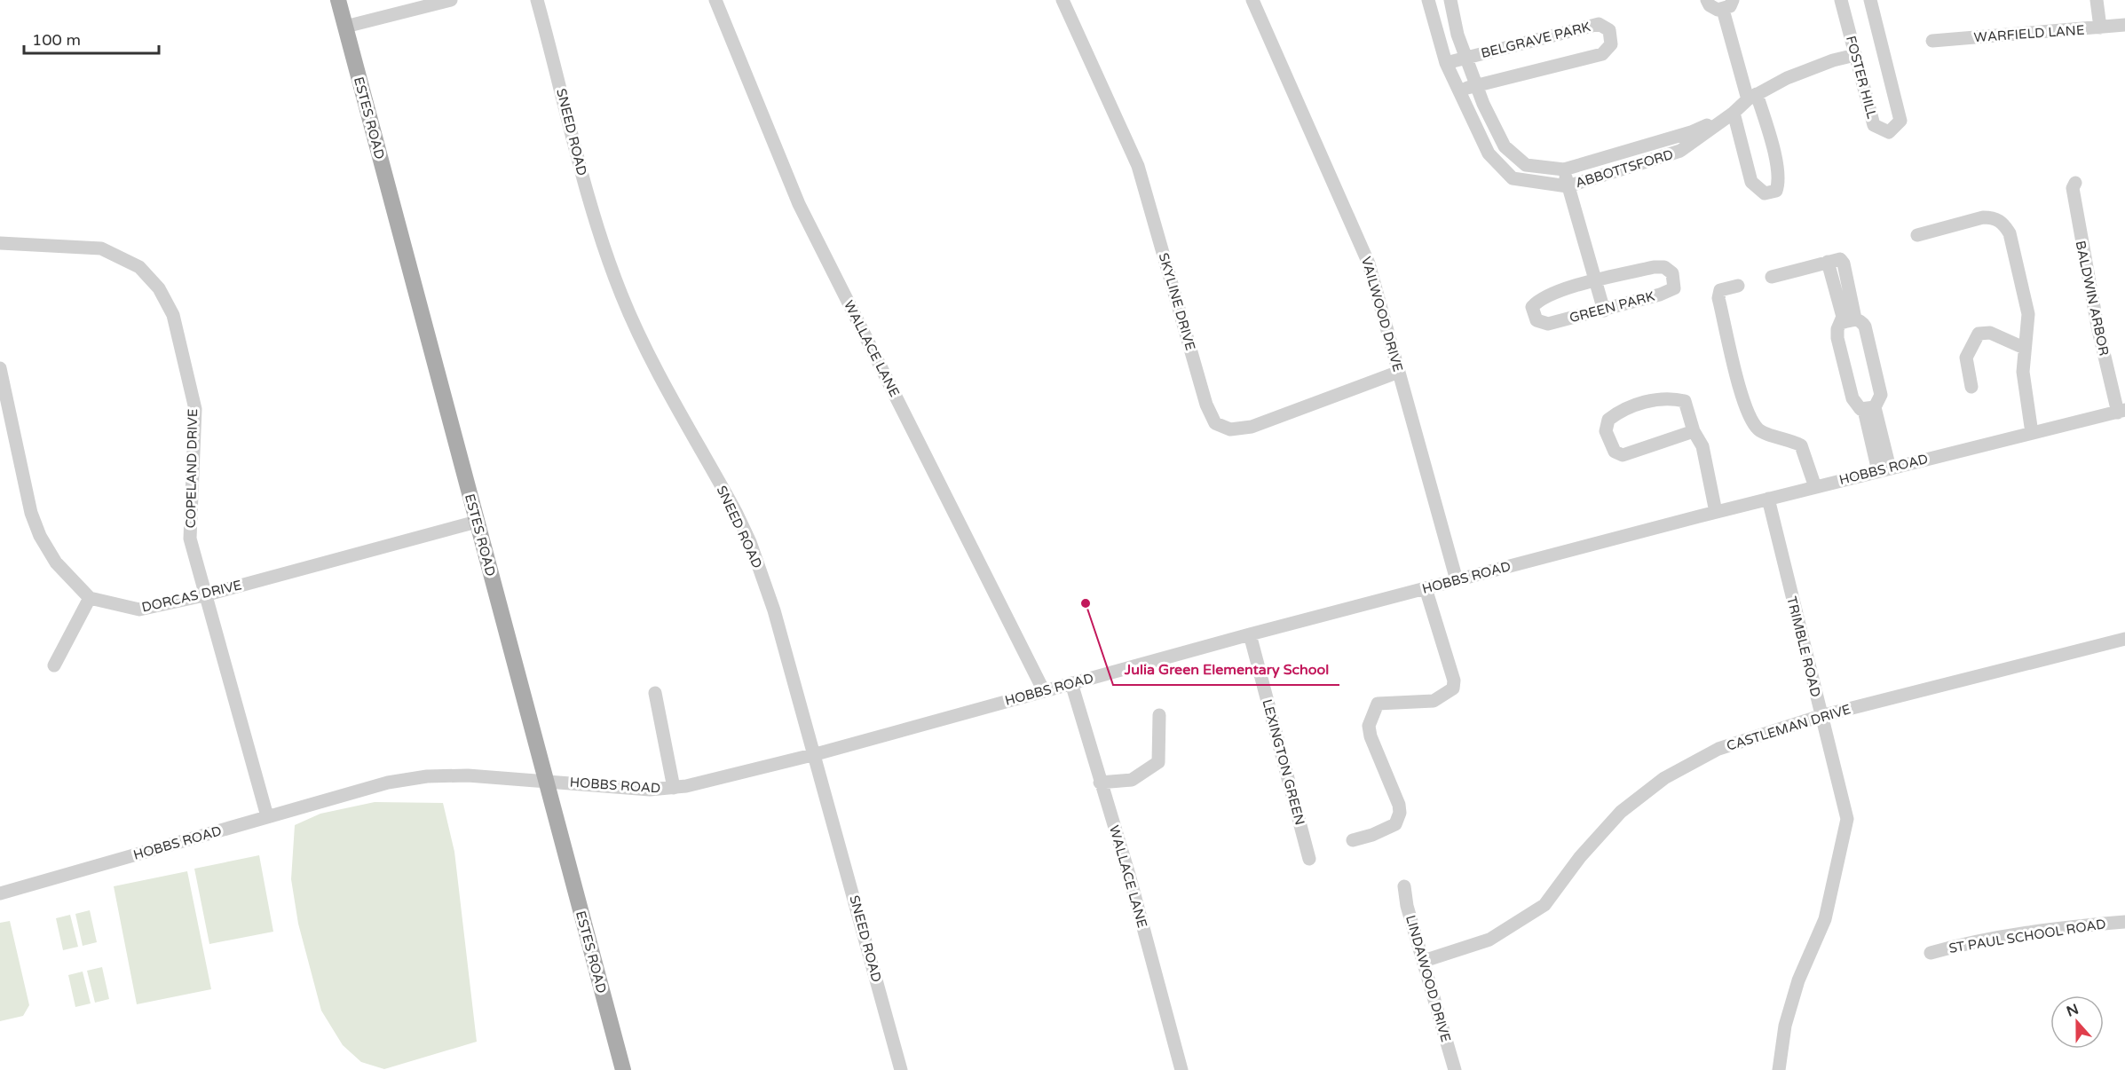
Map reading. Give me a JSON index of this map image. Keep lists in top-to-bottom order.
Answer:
{
  "streets": {
    "main road": ["ESTES ROAD"],
    "street": [
      "WARFIELD LANE",
      "BELGRAVE PARK",
      "FOSTER HILL",
      "SNEED ROAD",
      "ABBOTTSFORD",
      "BALDWIN ARBOR",
      "SKYLINE DRIVE",
      "GREEN PARK",
      "VAILWOOD DRIVE",
      "WALLACE LANE",
      "COPELAND DRIVE",
      "HOBBS ROAD",
      "DORCAS DRIVE",
      "TRIMBLE ROAD",
      "CASTLEMAN DRIVE",
      "LEXINGTON GREEN",
      "ST PAUL SCHOOL ROAD",
      "LINDAWOOD DRIVE"
    ]
  },
  "crossings": [
    ["BELGRAVE PARK", "ABBOTTSFORD"],
    ["FOSTER HILL", "ABBOTTSFORD"],
    ["ESTES ROAD", "HOBBS ROAD"],
    ["ESTES ROAD", "DORCAS DRIVE"],
    ["SNEED ROAD", "HOBBS ROAD"],
    ["BALDWIN ARBOR", "HOBBS ROAD"],
    ["SKYLINE DRIVE", "VAILWOOD DRIVE"],
    ["VAILWOOD DRIVE", "HOBBS ROAD"],
    ["WALLACE LANE", "HOBBS ROAD"],
    ["COPELAND DRIVE", "HOBBS ROAD"],
    ["COPELAND DRIVE", "DORCAS DRIVE"],
    ["HOBBS ROAD", "TRIMBLE ROAD"],
    ["HOBBS ROAD", "LEXINGTON GREEN"],
    ["TRIMBLE ROAD", "CASTLEMAN DRIVE"],
    ["CASTLEMAN DRIVE", "LINDAWOOD DRIVE"]
  ],
  "places": ["Julia Green Elementary School"],
  "scale_bar": "100 m",
  "north": "top"
}
